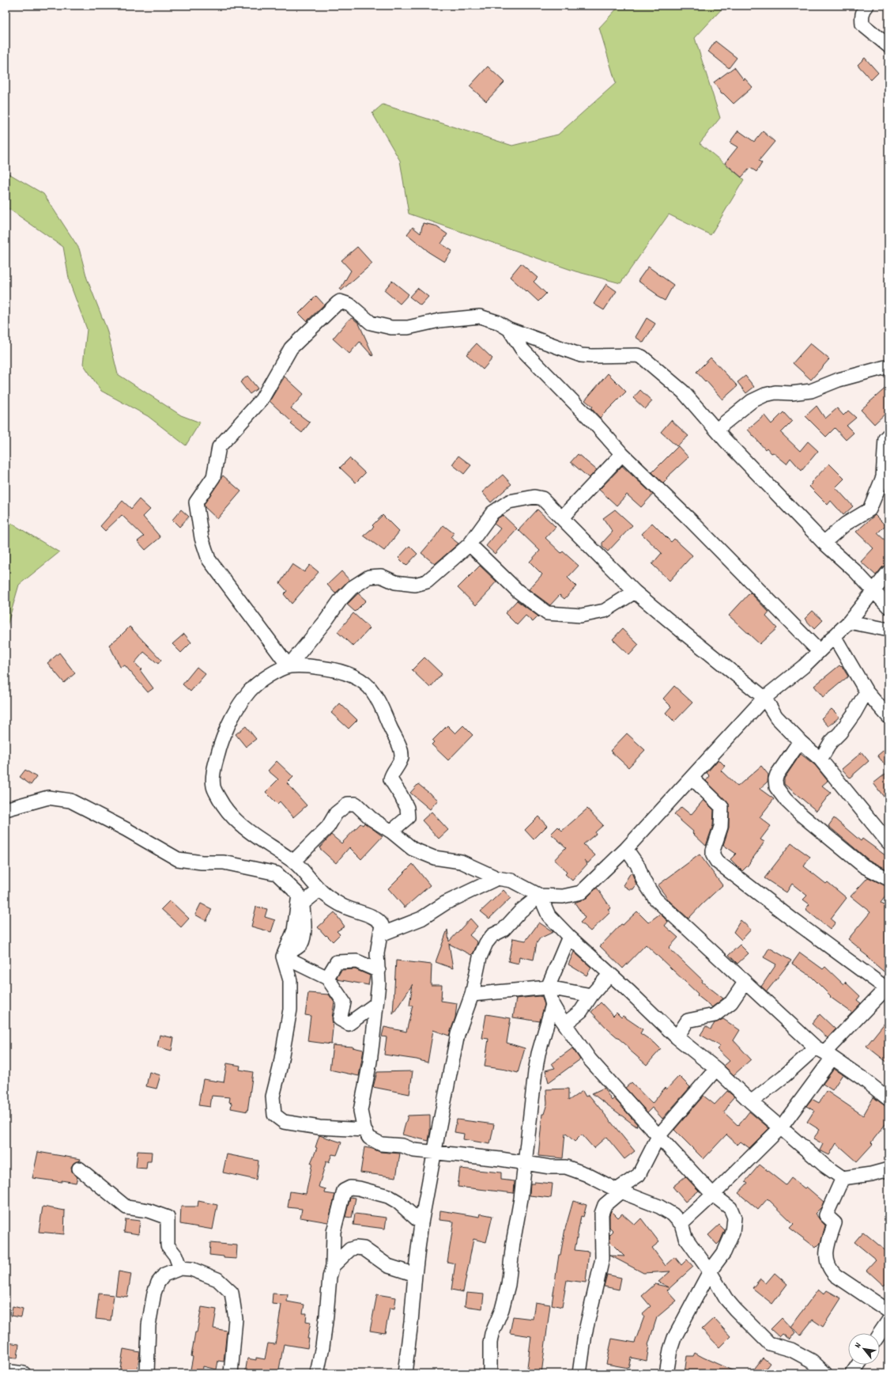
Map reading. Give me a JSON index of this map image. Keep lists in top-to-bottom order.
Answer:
{
  "north": "top left"
}
